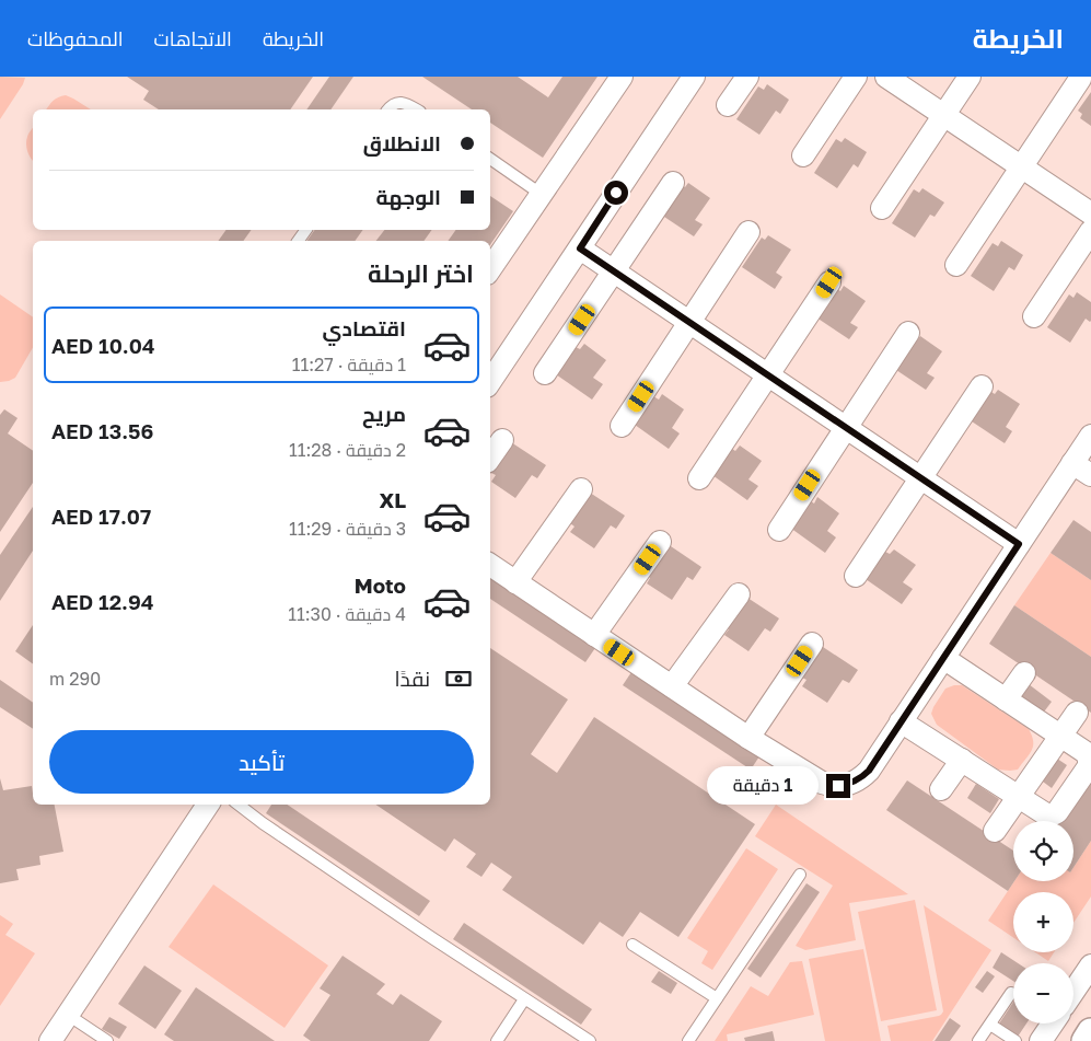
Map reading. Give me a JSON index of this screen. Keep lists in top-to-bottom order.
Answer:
{
  "page": {
    "header": "الخريطة",
    "nav": ["الخريطة", "الاتجاهات", "المحفوظات"],
    "banner": ["الانطلاق", "الوجهة"],
    "heading": "اختر الرحلة",
    "list": [
      {
        "name": "اقتصادي",
        "note": "1 دقيقة · 11:27",
        "value": "AED 10.04"
      },
      {
        "name": "مريح",
        "note": "2 دقيقة · 11:28",
        "value": "AED 13.56"
      },
      {
        "name": "XL",
        "note": "3 دقيقة · 11:29",
        "value": "AED 17.07"
      },
      {
        "name": "Moto",
        "note": "4 دقيقة · 11:30",
        "value": "AED 12.94"
      }
    ],
    "pay": ["نقدًا", "290 m"],
    "buttons": "تأكيد",
    "bubble": "1 دقيقة",
    "map_buttons": ["+", "−"]
  }
}
